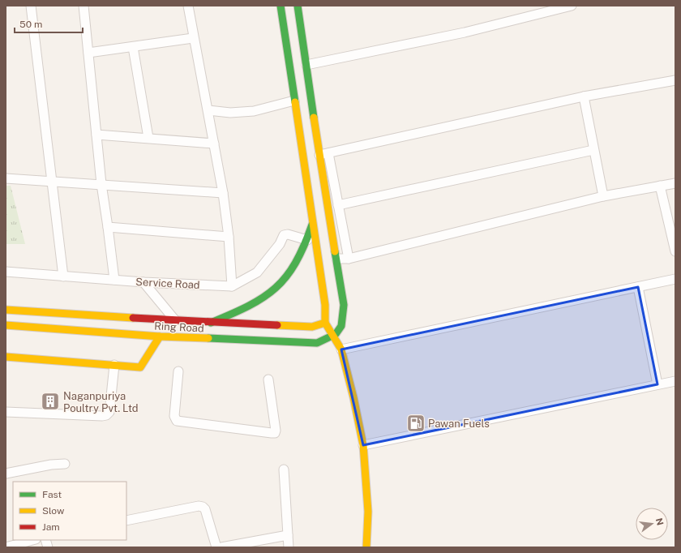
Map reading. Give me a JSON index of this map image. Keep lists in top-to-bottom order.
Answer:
{
  "streets": {
    "main road": ["Ring Road"],
    "street": ["Service Road"]
  },
  "places": {
    "building": ["Naganpuriya Poultry Pvt. Ltd"],
    "fuel station": ["Pawan Fuels"]
  },
  "legend": ["Fast", "Slow", "Jam"],
  "scale_bar": "50 m",
  "north": "right"
}
